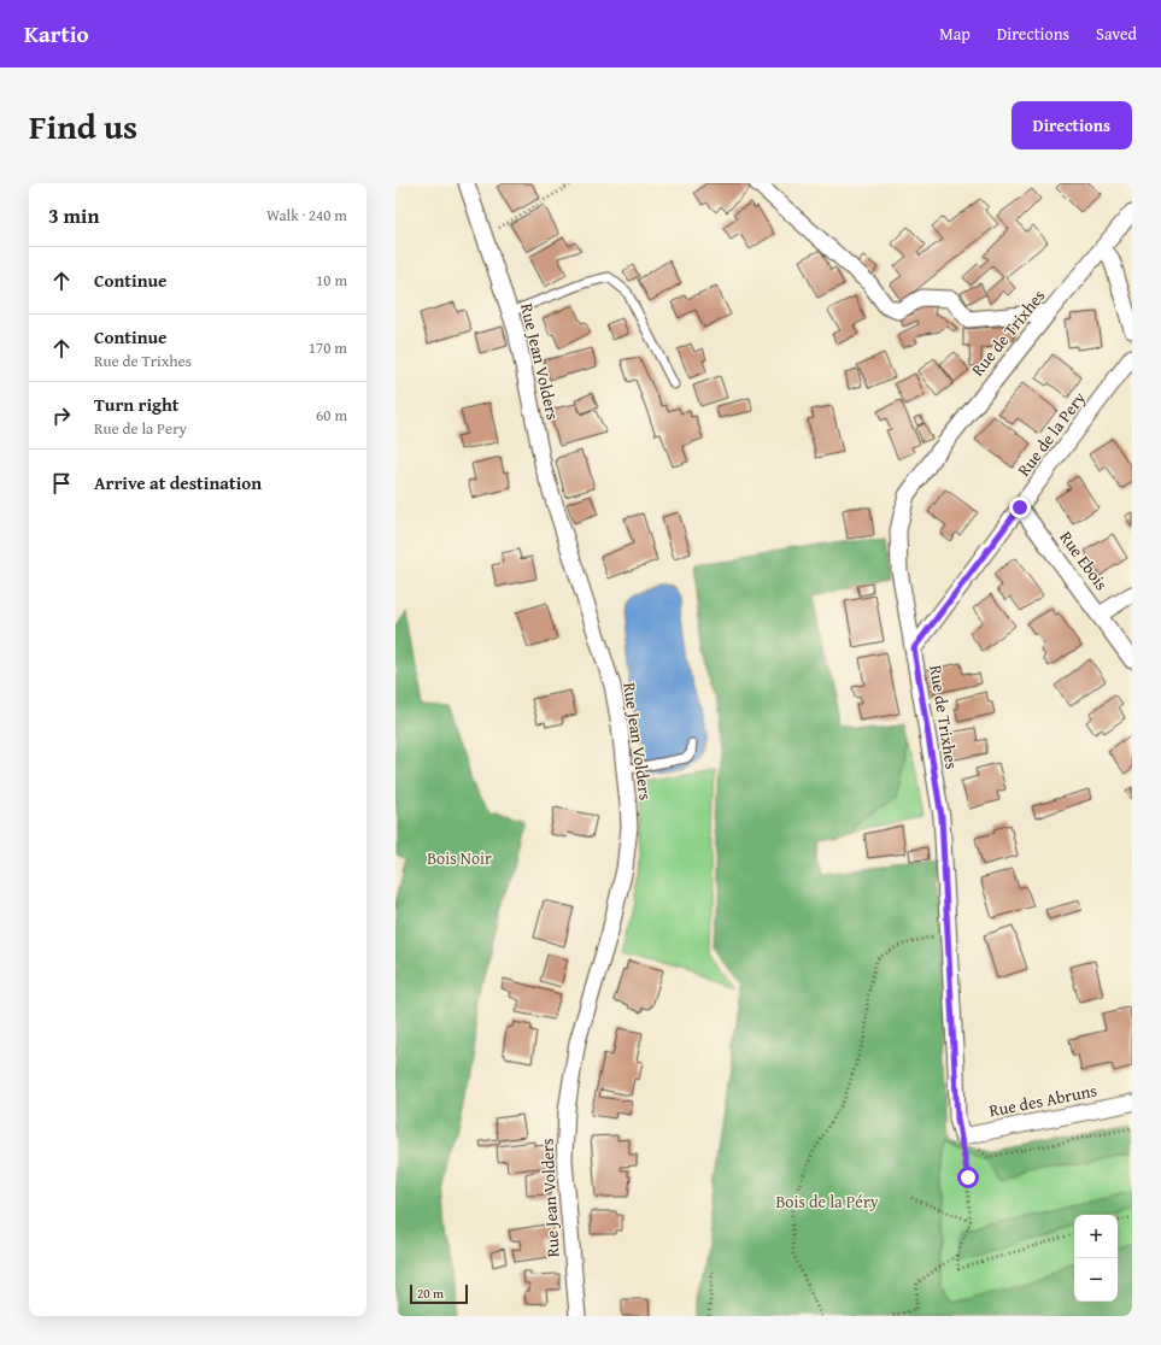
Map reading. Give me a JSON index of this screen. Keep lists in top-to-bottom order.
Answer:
{
  "streets": {
    "street": [
      "Rue de Trixhes",
      "Rue Jean Volders",
      "Rue de la Pery",
      "Rue Ebois",
      "Rue des Abruns"
    ]
  },
  "crossings": [
    ["Rue de Trixhes", "Rue de la Pery"],
    ["Rue de Trixhes", "Rue des Abruns"],
    ["Rue de la Pery", "Rue Ebois"]
  ],
  "parks": ["Bois Noir", "Bois de la Péry"],
  "scale_bar": "20 m",
  "page": {
    "header": "Kartio",
    "nav": ["Map", "Directions", "Saved"],
    "title": "Find us",
    "buttons": "Directions",
    "heading": ["3 min", "Walk · 240 m"],
    "list": [
      ["Continue", "10 m"],
      ["Continue", "Rue de Trixhes", "170 m"],
      ["Turn right", "Rue de la Pery", "60 m"],
      "Arrive at destination"
    ],
    "map_buttons": ["+", "−"],
    "scale": "20 m"
  }
}
